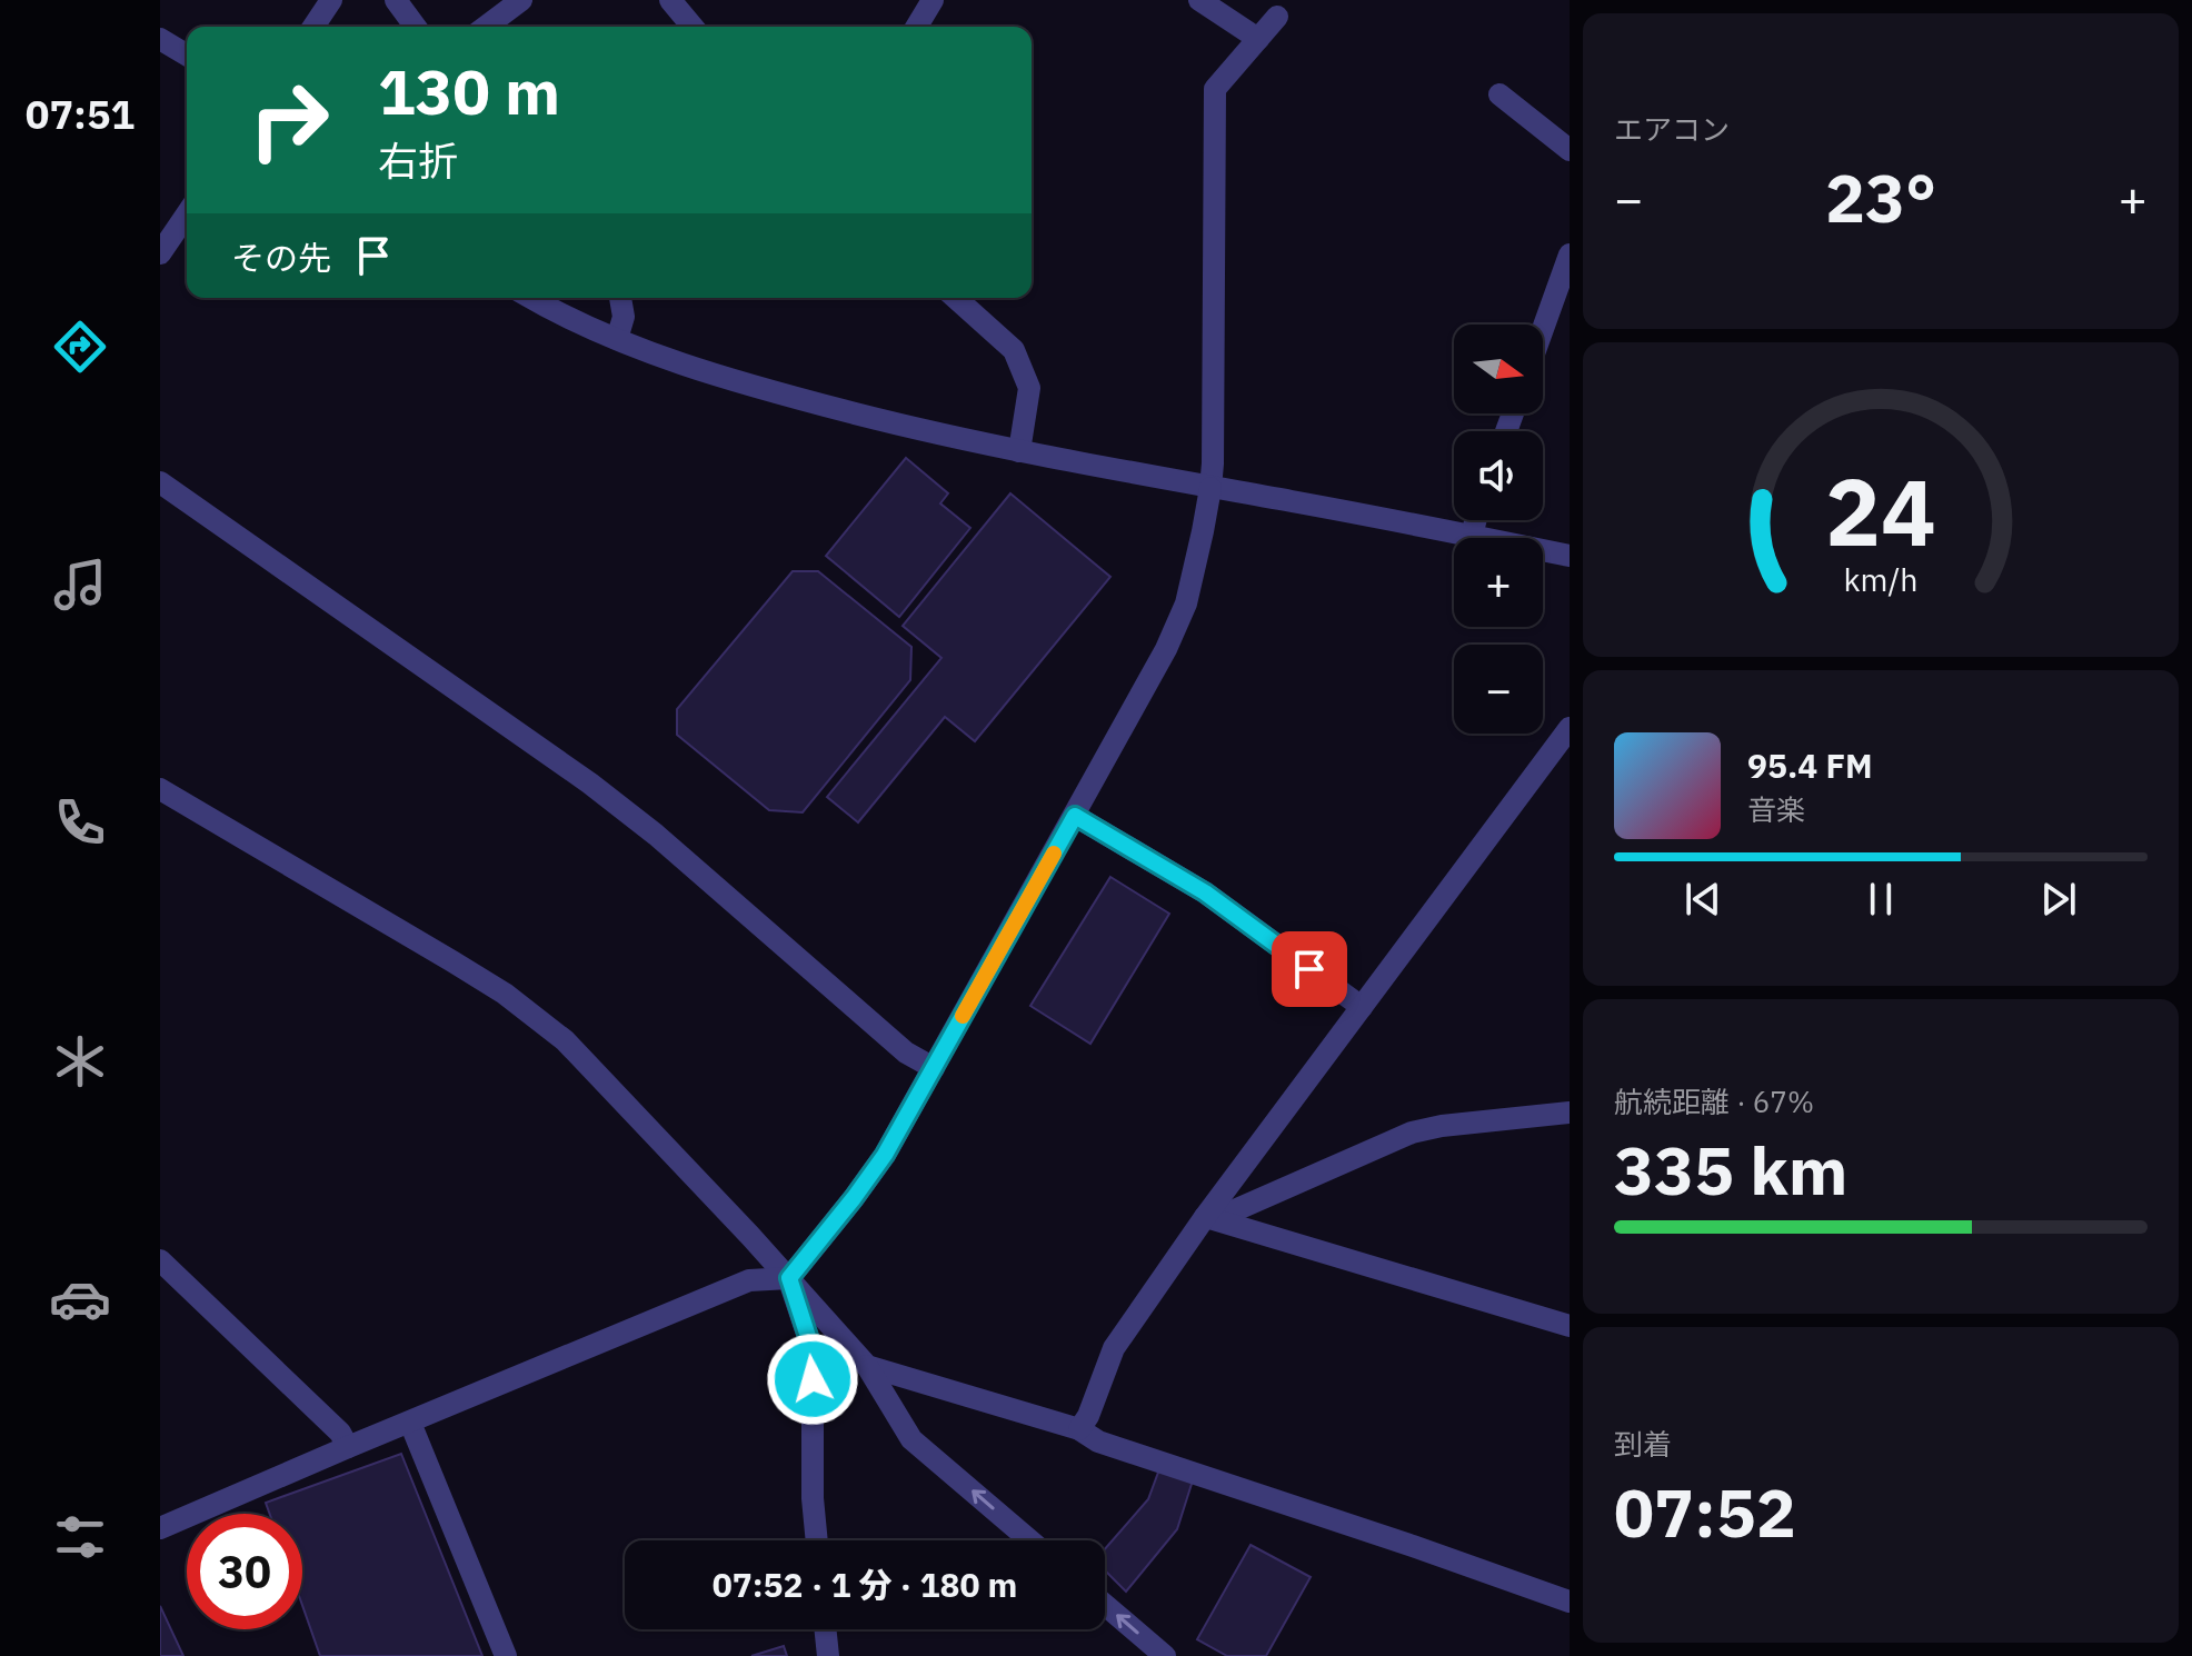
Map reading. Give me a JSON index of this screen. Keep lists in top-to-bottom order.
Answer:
{
  "north": "right",
  "page": {
    "tabs": "07:51",
    "tile": [
      "エアコン",
      ["航続距離 · 67%", "335 km"],
      ["到着", "07:52"]
    ],
    "turn": ["130 m", "右折"],
    "heat": ["−", "23°", "+"],
    "then": "その先",
    "map_buttons": ["+", "−"],
    "song": ["95.4 FM", "音楽"],
    "limit": "30",
    "trip": "07:52 · 1 分 · 180 m",
    "gauge": ["24", "km/h"]
  }
}
